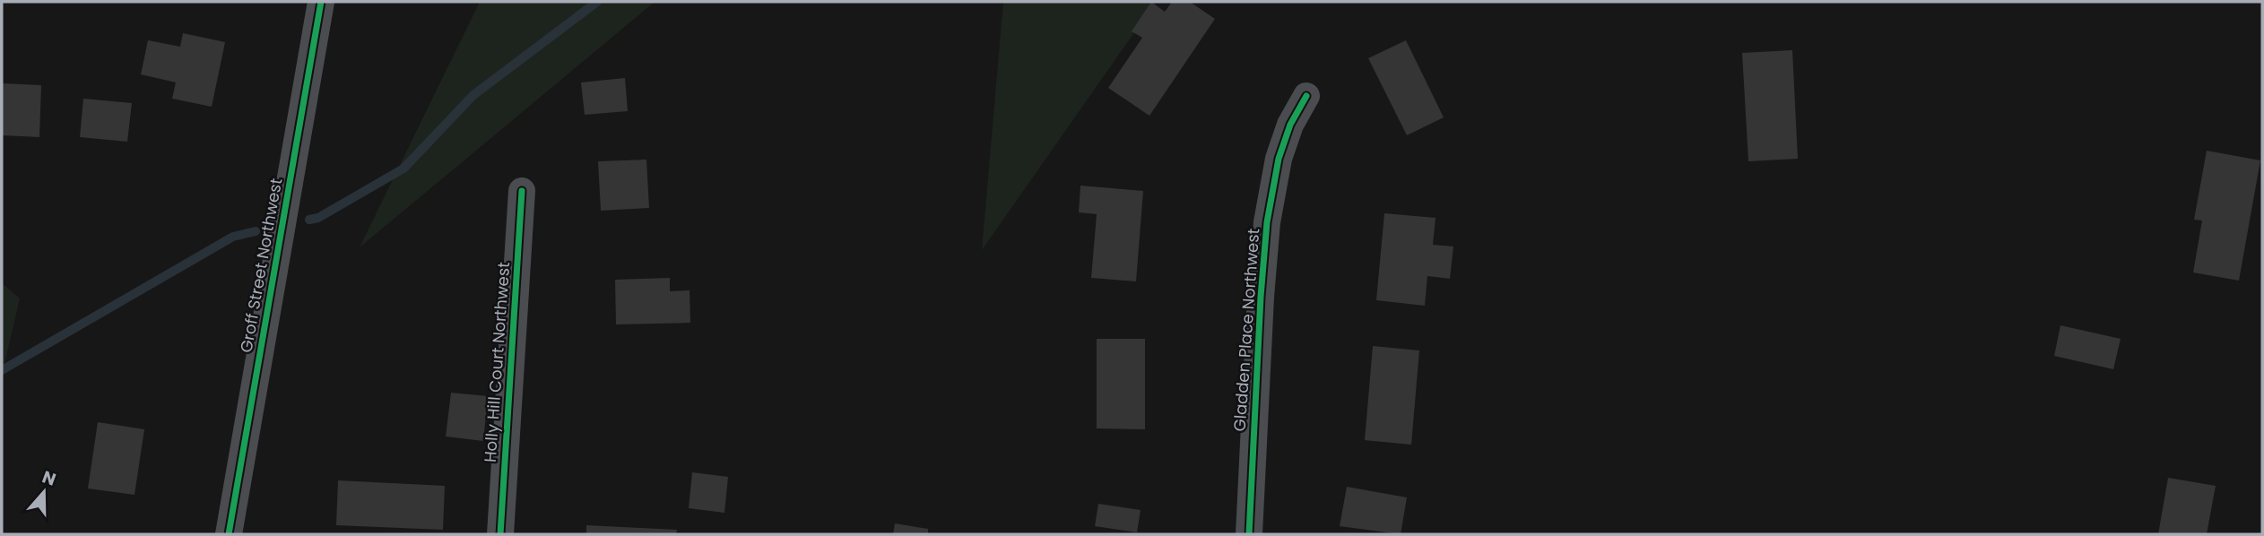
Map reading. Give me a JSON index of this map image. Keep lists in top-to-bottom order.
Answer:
{
  "streets": {
    "street": ["Groff Street Northwest", "Gladden Place Northwest", "Holly Hill Court Northwest"]
  },
  "north": "top"
}
